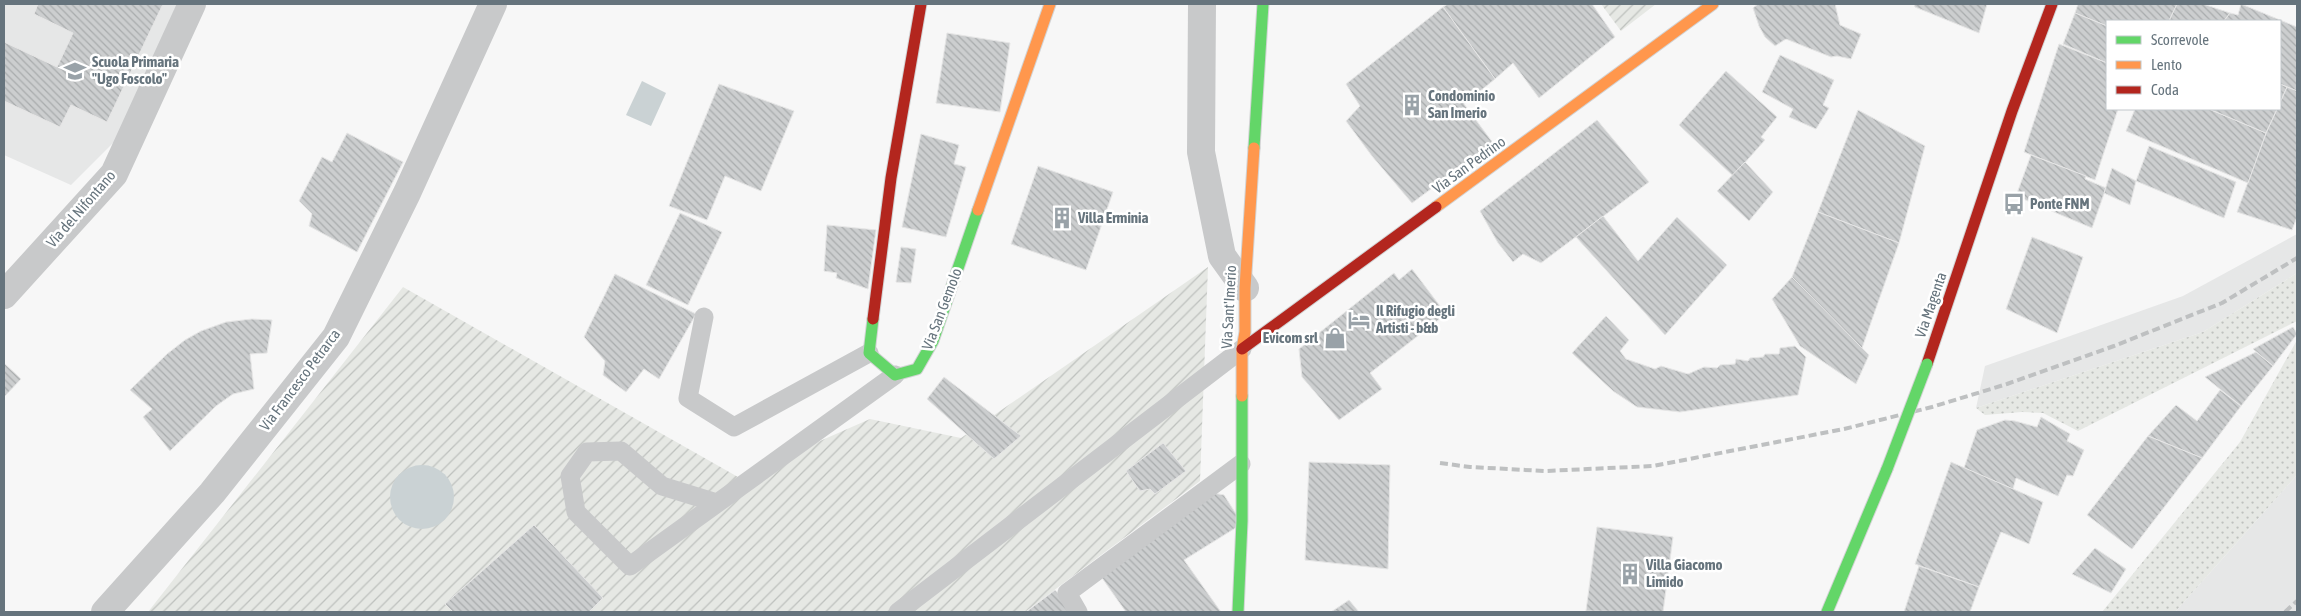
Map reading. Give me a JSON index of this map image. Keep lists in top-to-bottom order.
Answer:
{
  "streets": {
    "street": [
      "Via San Pedrino",
      "Via del Nifontano",
      "Via Magenta",
      "Via Sant'Imerio",
      "Via San Gemolo",
      "Via Francesco Petrarca"
    ]
  },
  "crossings": [
    ["Via San Pedrino", "Via Sant'Imerio"]
  ],
  "places": {
    "school or university": ["Scuola Primaria \"Ugo Foscolo\""],
    "building": ["Condominio San Imerio", "Villa Erminia", "Villa Giacomo Limido"],
    "bus stop": ["Ponte FNM"],
    "hotel": ["Il Rifugio degli Artisti - b&b"],
    "shop": ["Evicom srl"]
  },
  "legend": ["Scorrevole", "Lento", "Coda"]
}
